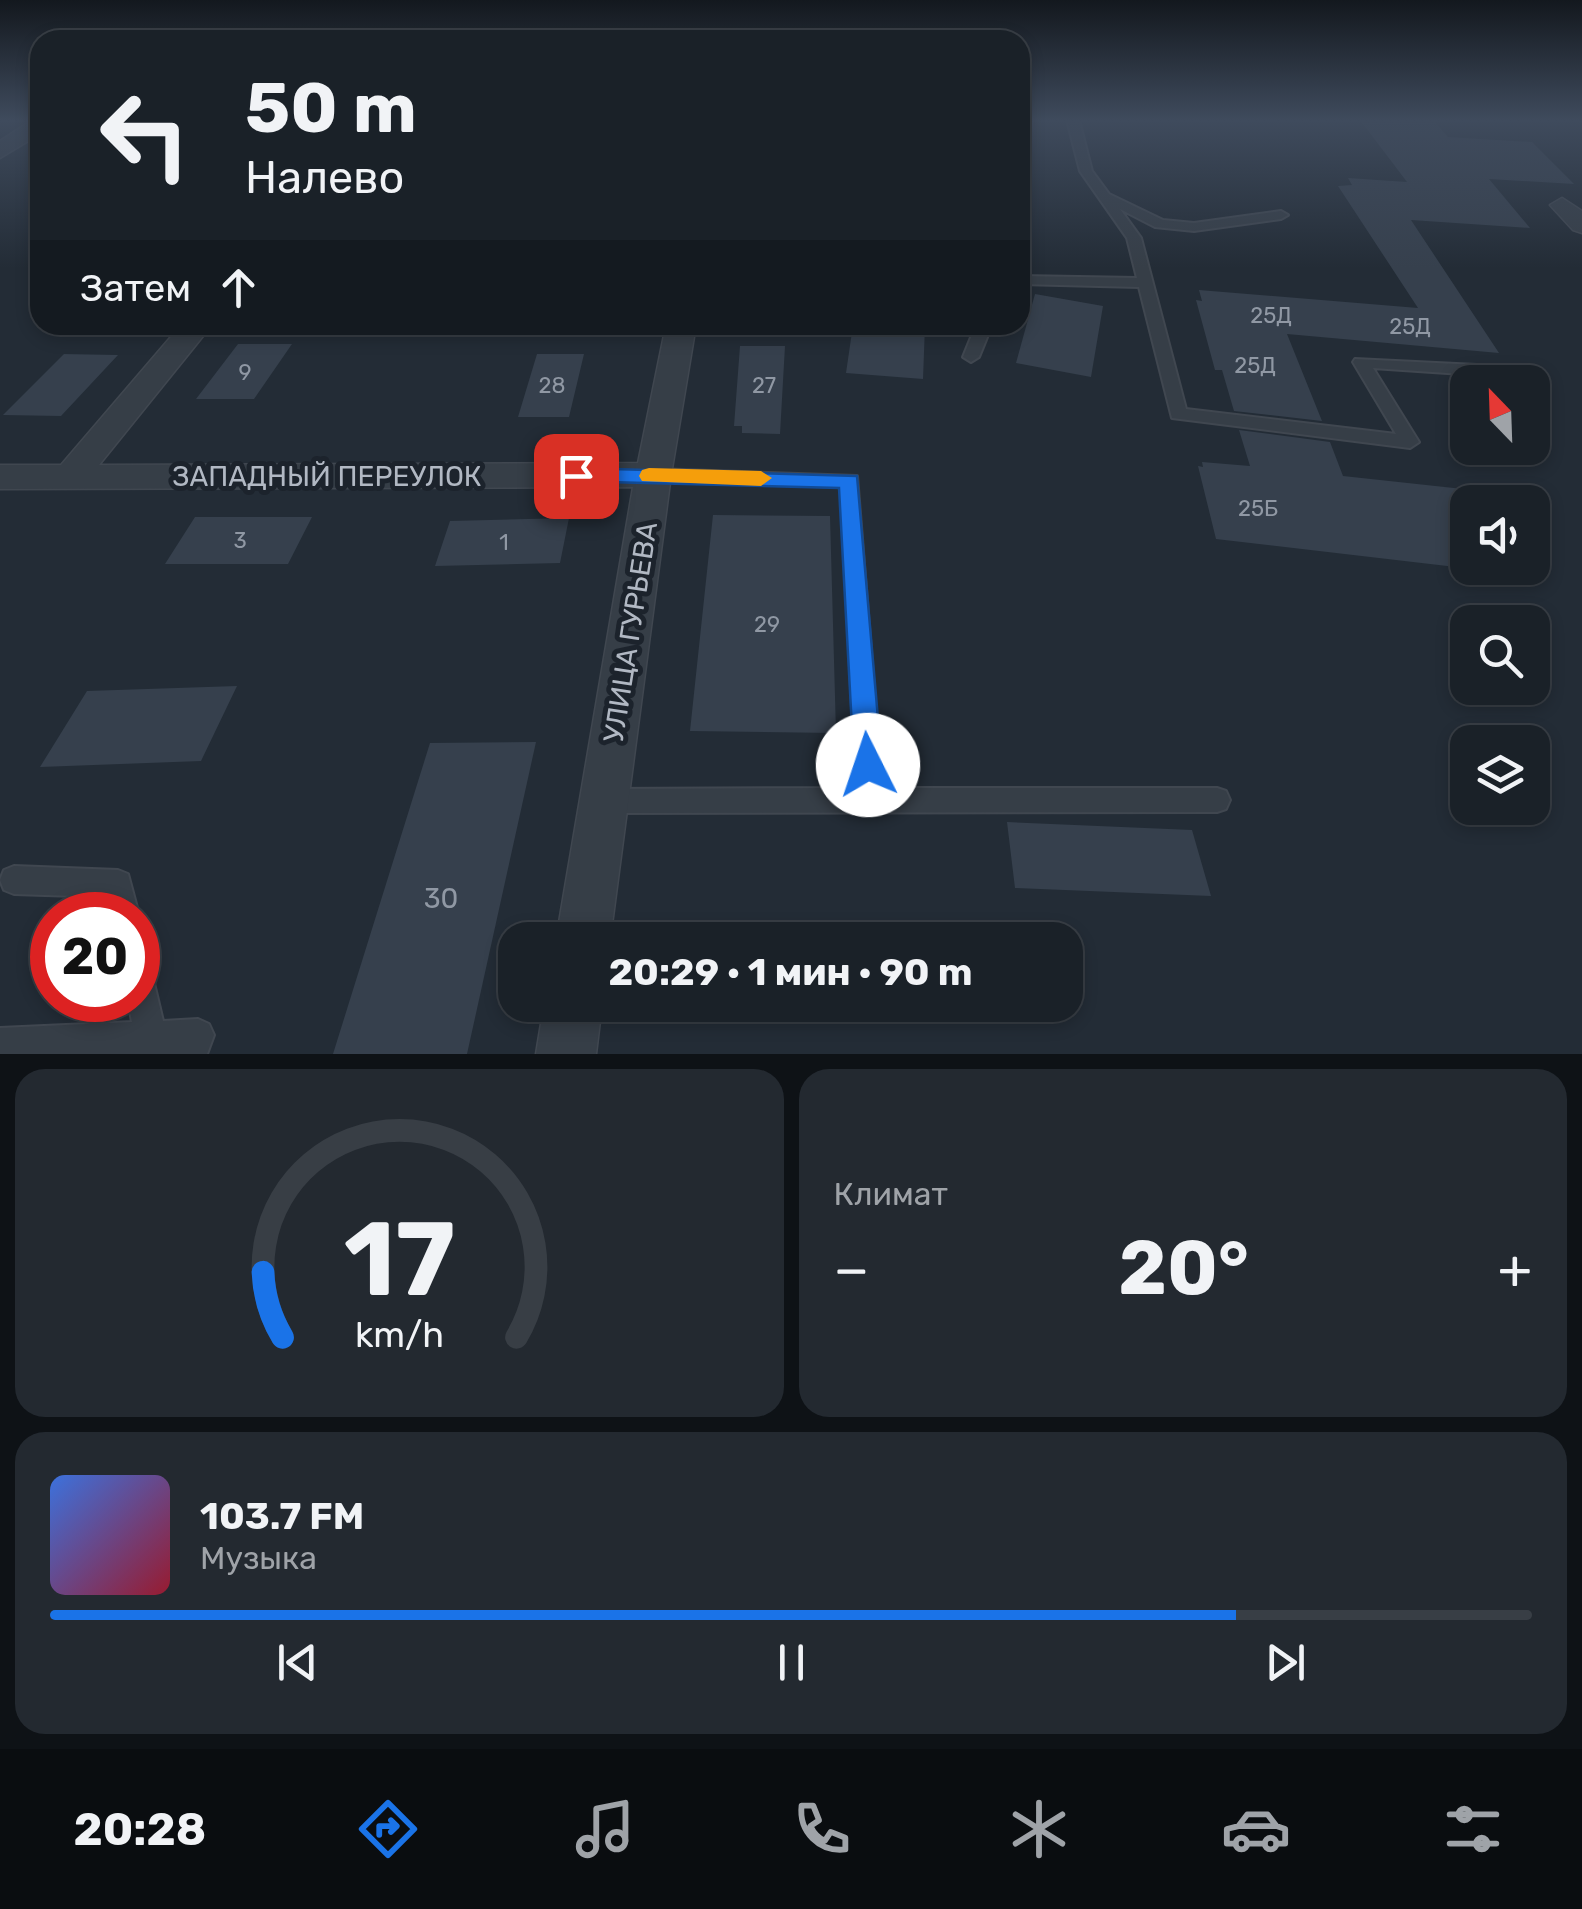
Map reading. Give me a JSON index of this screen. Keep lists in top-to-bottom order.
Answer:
{
  "streets": {
    "street": ["ЗАПАДНЫЙ ПЕРЕУЛОК", "УЛИЦА ГУРЬЕВА"]
  },
  "crossings": [
    ["ЗАПАДНЫЙ ПЕРЕУЛОК", "УЛИЦА ГУРЬЕВА"]
  ],
  "house_numbers": [
    "25Д",
    "25Д",
    "25Д",
    "9",
    "28",
    "27",
    "25Б",
    "3",
    "1",
    "29",
    "30"
  ],
  "north": "top left",
  "page": {
    "turn": ["50 m", "Налево"],
    "then": "Затем",
    "limit": "20",
    "trip": "20:29 · 1 мин · 90 m",
    "tile": "Климат",
    "heat": ["−", "20°", "+"],
    "song": ["103.7 FM", "Музыка"],
    "tabs": "20:28",
    "gauge": ["17", "km/h"]
  }
}
